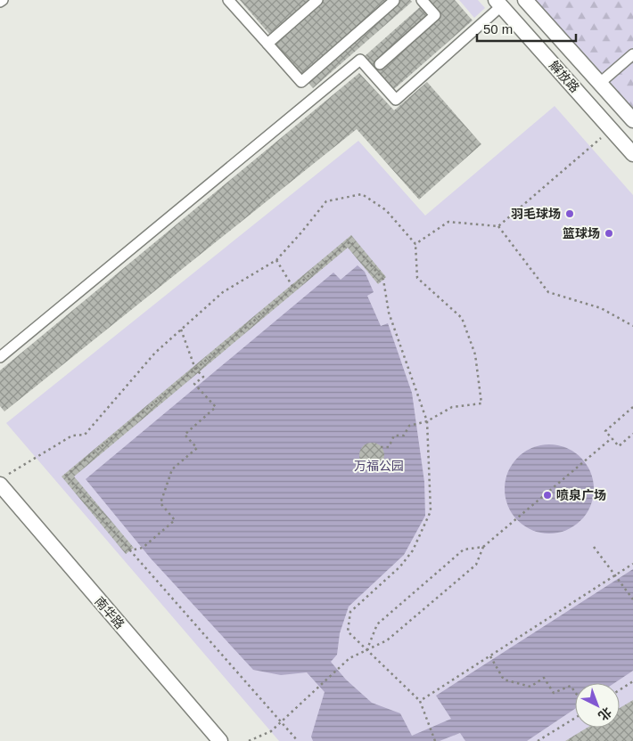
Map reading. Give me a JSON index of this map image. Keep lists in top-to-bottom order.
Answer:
{
  "streets": {
    "main road": ["解放路", "南华路"]
  },
  "parks": ["万福公园"],
  "places": ["羽毛球场", "篮球场", "喷泉广场"],
  "scale_bar": "50 m",
  "north": "bottom right"
}
